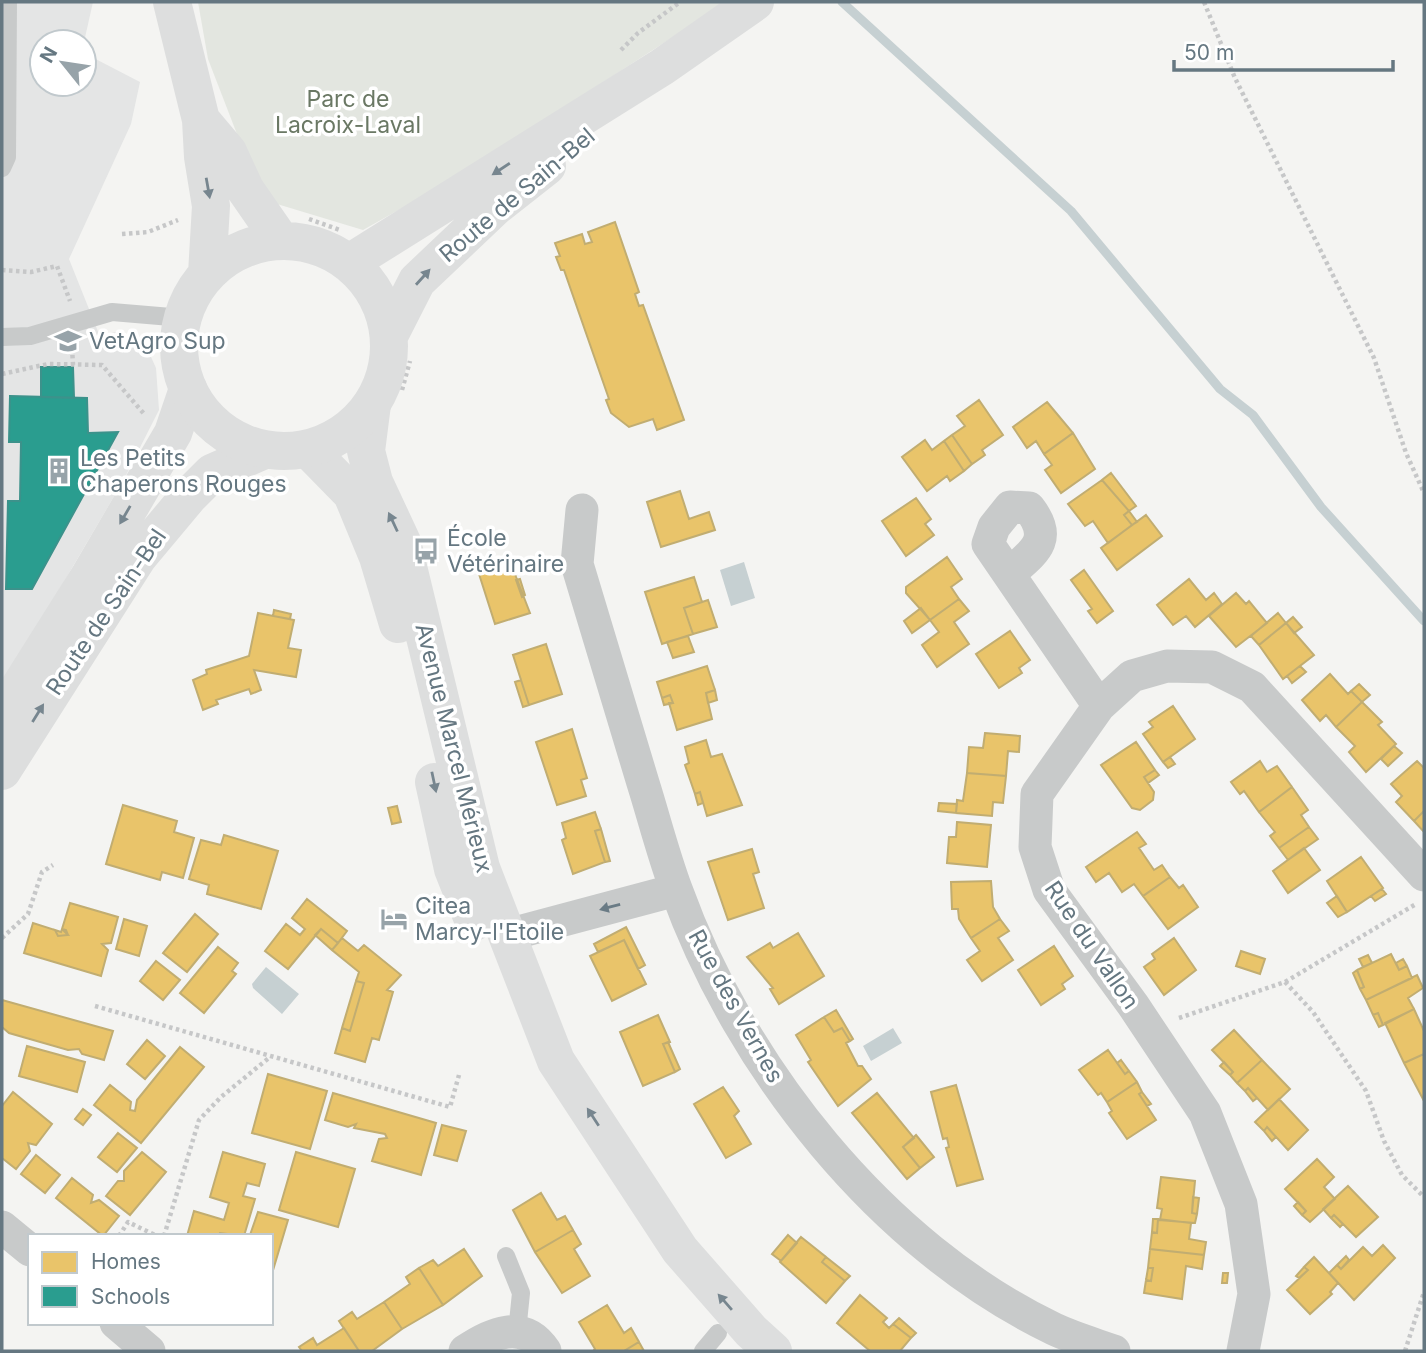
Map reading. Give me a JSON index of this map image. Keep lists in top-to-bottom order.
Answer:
{
  "streets": {
    "main road": ["Route de Sain-Bel", "Avenue Marcel Mérieux"],
    "street": ["Rue du Vallon", "Rue des Vernes"]
  },
  "crossings": [
    ["Route de Sain-Bel", "Avenue Marcel Mérieux"]
  ],
  "parks": ["Parc de Lacroix-Laval"],
  "places": {
    "school or university": ["VetAgro Sup"],
    "building": ["Les Petits Chaperons Rouges"],
    "bus stop": ["École Vétérinaire"],
    "hotel": ["Citea Marcy-l'Etoile"]
  },
  "legend": ["Homes", "Schools"],
  "scale_bar": "50 m",
  "north": "top left"
}
